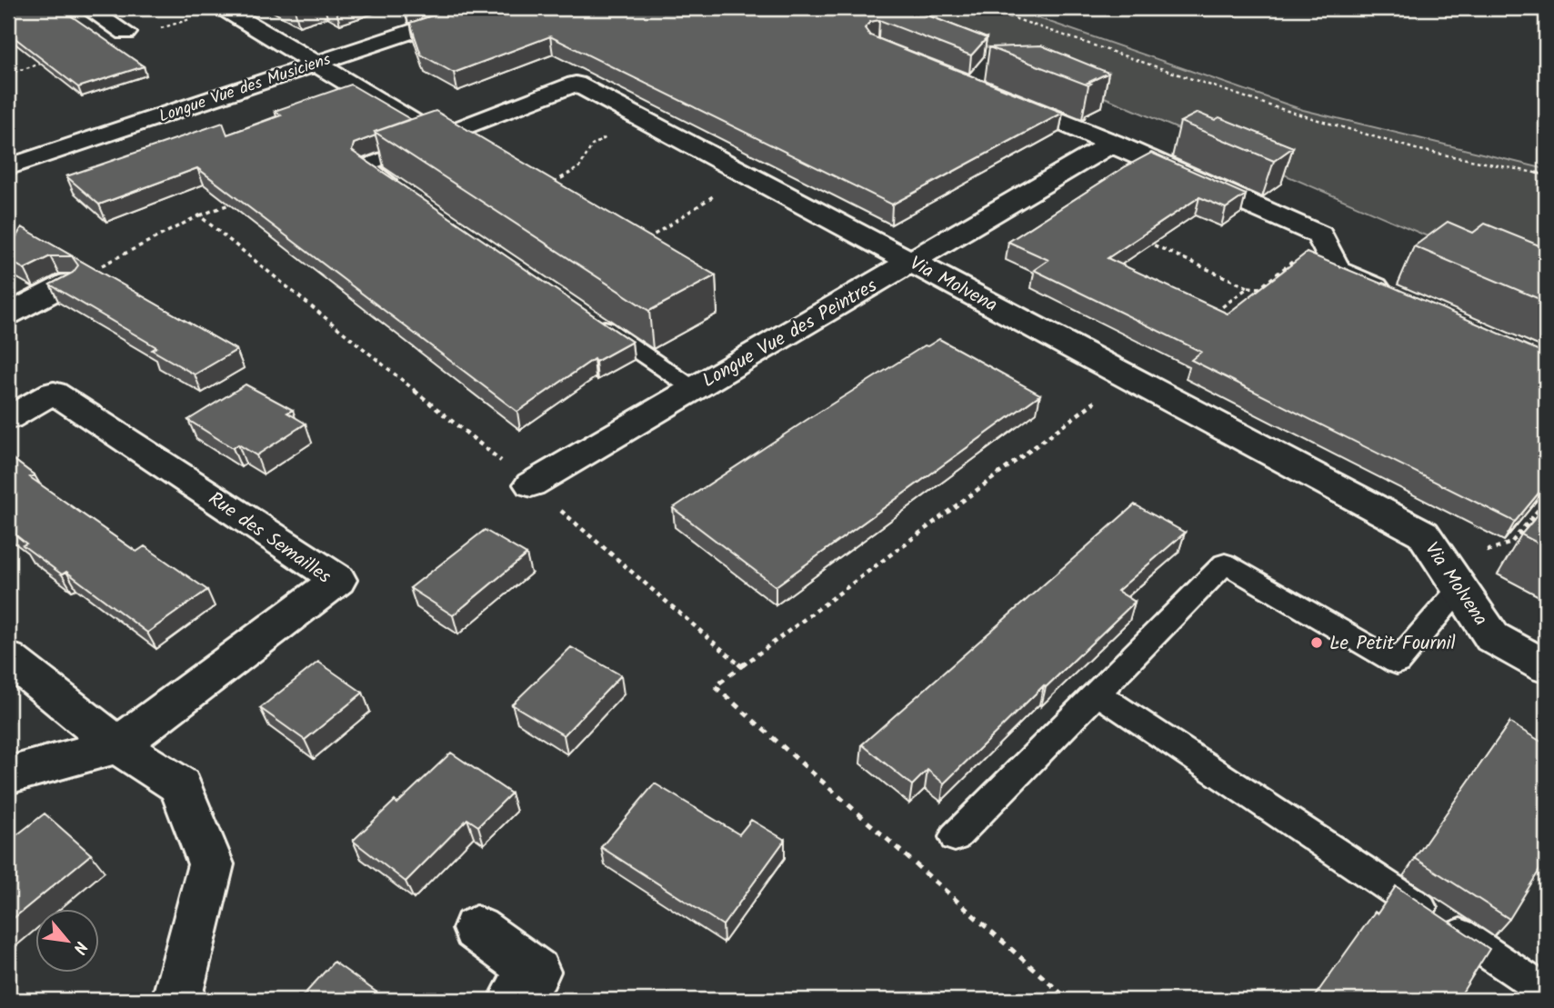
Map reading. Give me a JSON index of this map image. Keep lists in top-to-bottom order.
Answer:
{
  "streets": {
    "street": [
      "Longue Vue des Musiciens",
      "Via Molvena",
      "Longue Vue des Peintres",
      "Rue des Semailles"
    ]
  },
  "crossings": [
    ["Via Molvena", "Longue Vue des Peintres"]
  ],
  "places": ["Le Petit Fournil"],
  "north": "bottom right"
}
